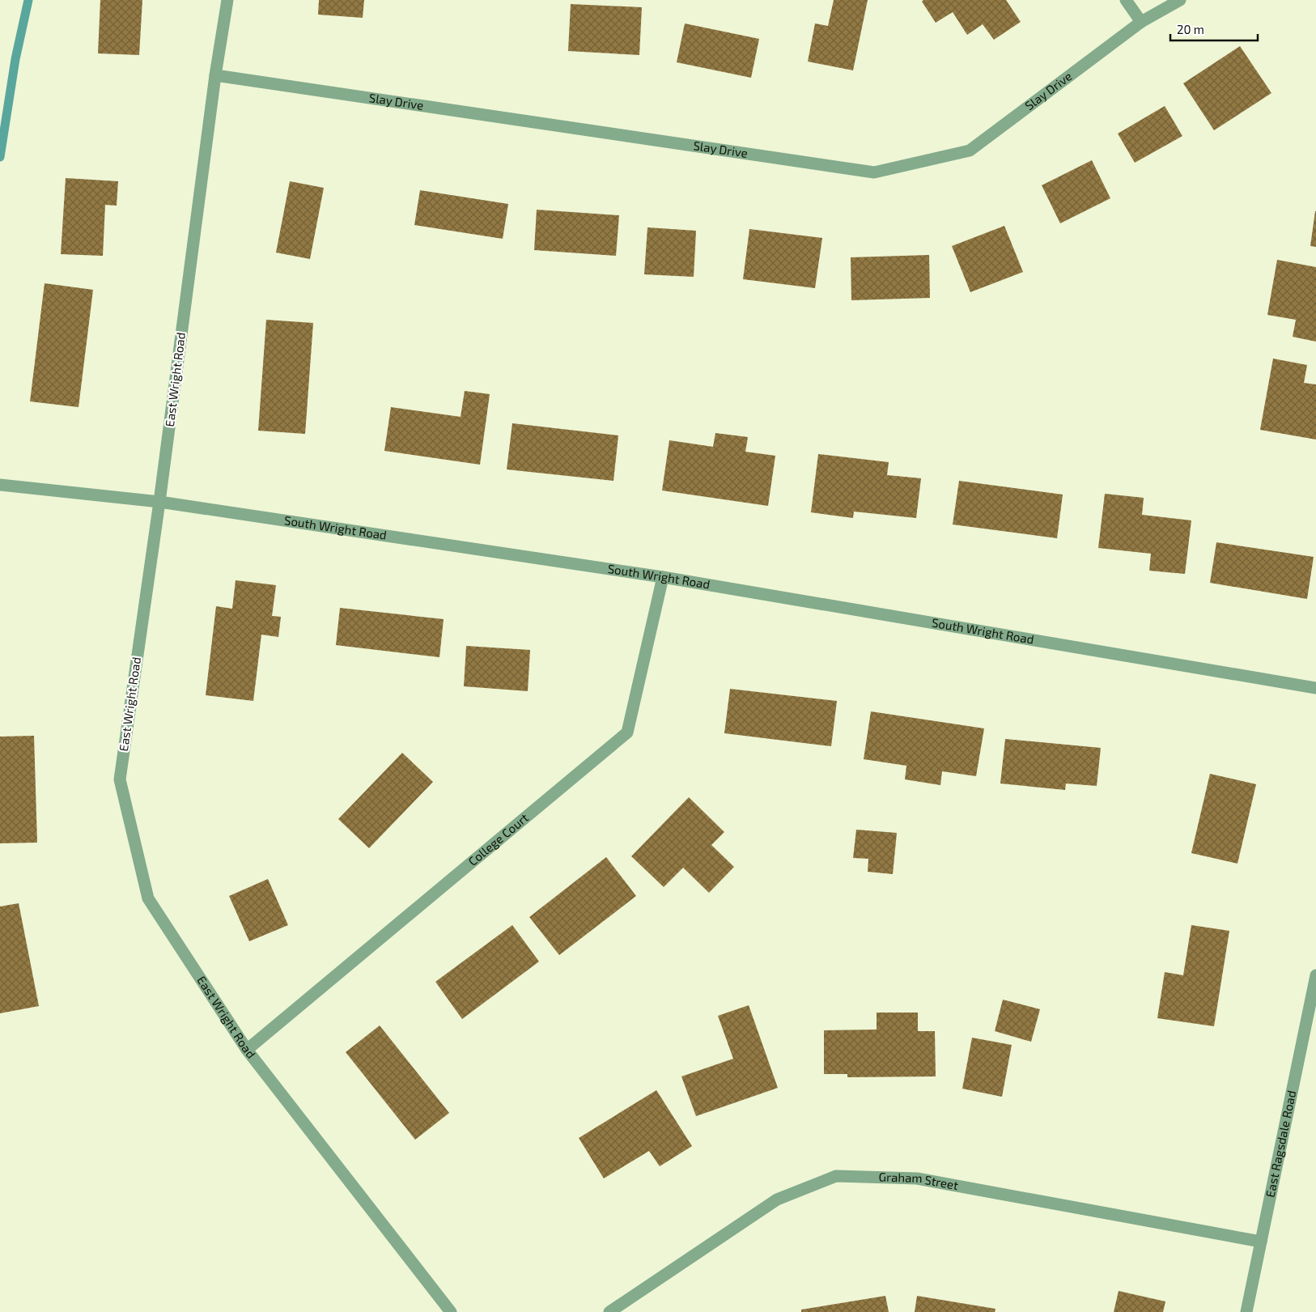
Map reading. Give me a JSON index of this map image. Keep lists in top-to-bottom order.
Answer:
{
  "streets": {
    "street": [
      "Slay Drive",
      "East Wright Road",
      "South Wright Road",
      "College Court",
      "East Ragsdale Road",
      "Graham Street"
    ]
  },
  "crossings": [
    ["Slay Drive", "East Wright Road"],
    ["East Wright Road", "South Wright Road"],
    ["East Wright Road", "College Court"],
    ["South Wright Road", "College Court"],
    ["East Ragsdale Road", "Graham Street"]
  ],
  "scale_bar": "20 m"
}
